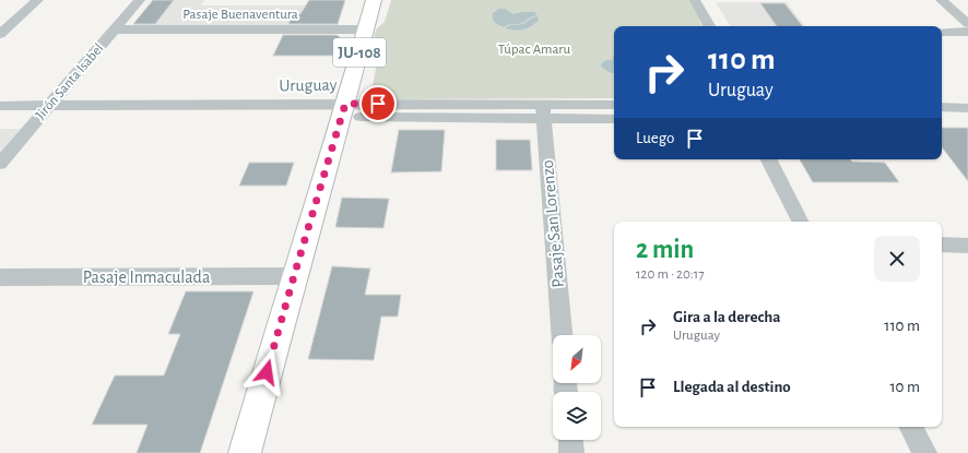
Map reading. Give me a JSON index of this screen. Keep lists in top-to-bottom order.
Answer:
{
  "streets": {
    "main road": ["JU-108"],
    "street": [
      "Pasaje Buenaventura",
      "Jirón Santa Isabel",
      "Uruguay",
      "Pasaje San Lorenzo",
      "Pasaje Inmaculada"
    ]
  },
  "crossings": [
    ["Pasaje Buenaventura", "JU-108"],
    ["Pasaje Buenaventura", "Jirón Santa Isabel"],
    ["JU-108", "Uruguay"],
    ["JU-108", "Pasaje Inmaculada"],
    ["Jirón Santa Isabel", "Uruguay"],
    ["Uruguay", "Pasaje San Lorenzo"]
  ],
  "parks": ["Túpac Amaru"],
  "north": "bottom left",
  "page": {
    "turn": ["110 m", "Uruguay"],
    "then": "Luego",
    "heading": ["2 min", "120 m · 20:17"],
    "list": [
      {
        "name": "Gira a la derecha",
        "note": "Uruguay",
        "value": "110 m"
      },
      {
        "name": "Llegada al destino",
        "value": "10 m"
      }
    ]
  }
}
